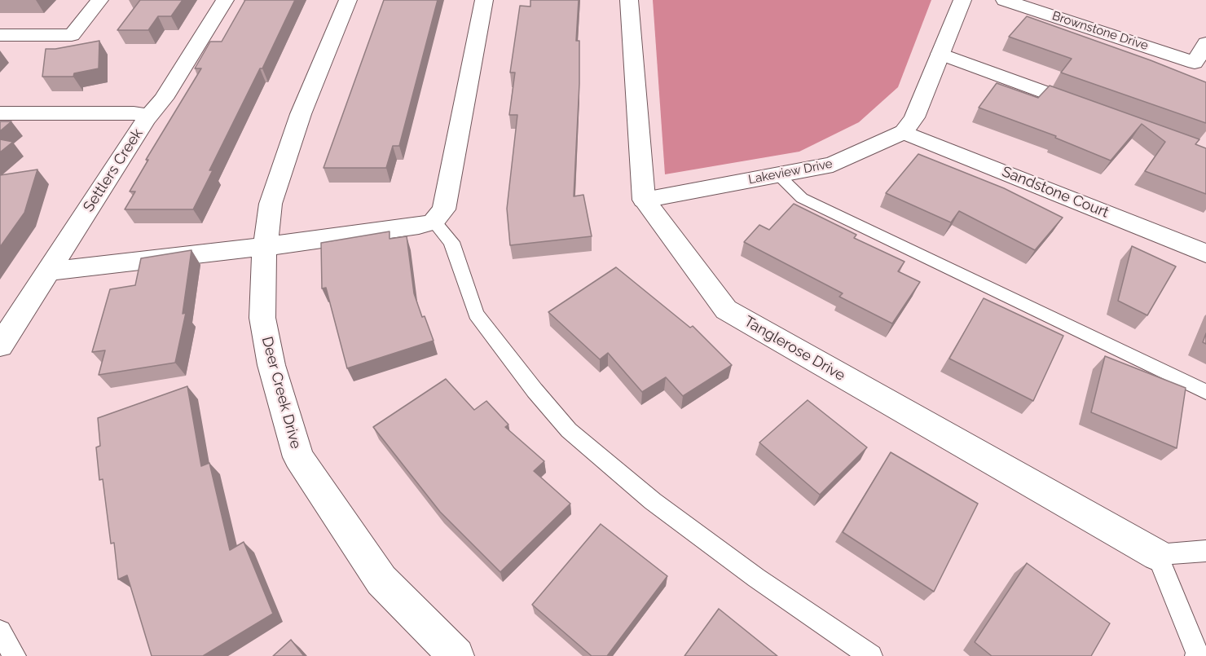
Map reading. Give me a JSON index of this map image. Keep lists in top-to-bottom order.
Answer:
{
  "streets": {
    "street": [
      "Brownstone Drive",
      "Settlers Creek",
      "Lakeview Drive",
      "Sandstone Court",
      "Tanglerose Drive",
      "Deer Creek Drive"
    ]
  },
  "crossings": [
    ["Lakeview Drive", "Sandstone Court"],
    ["Lakeview Drive", "Tanglerose Drive"]
  ]
}
